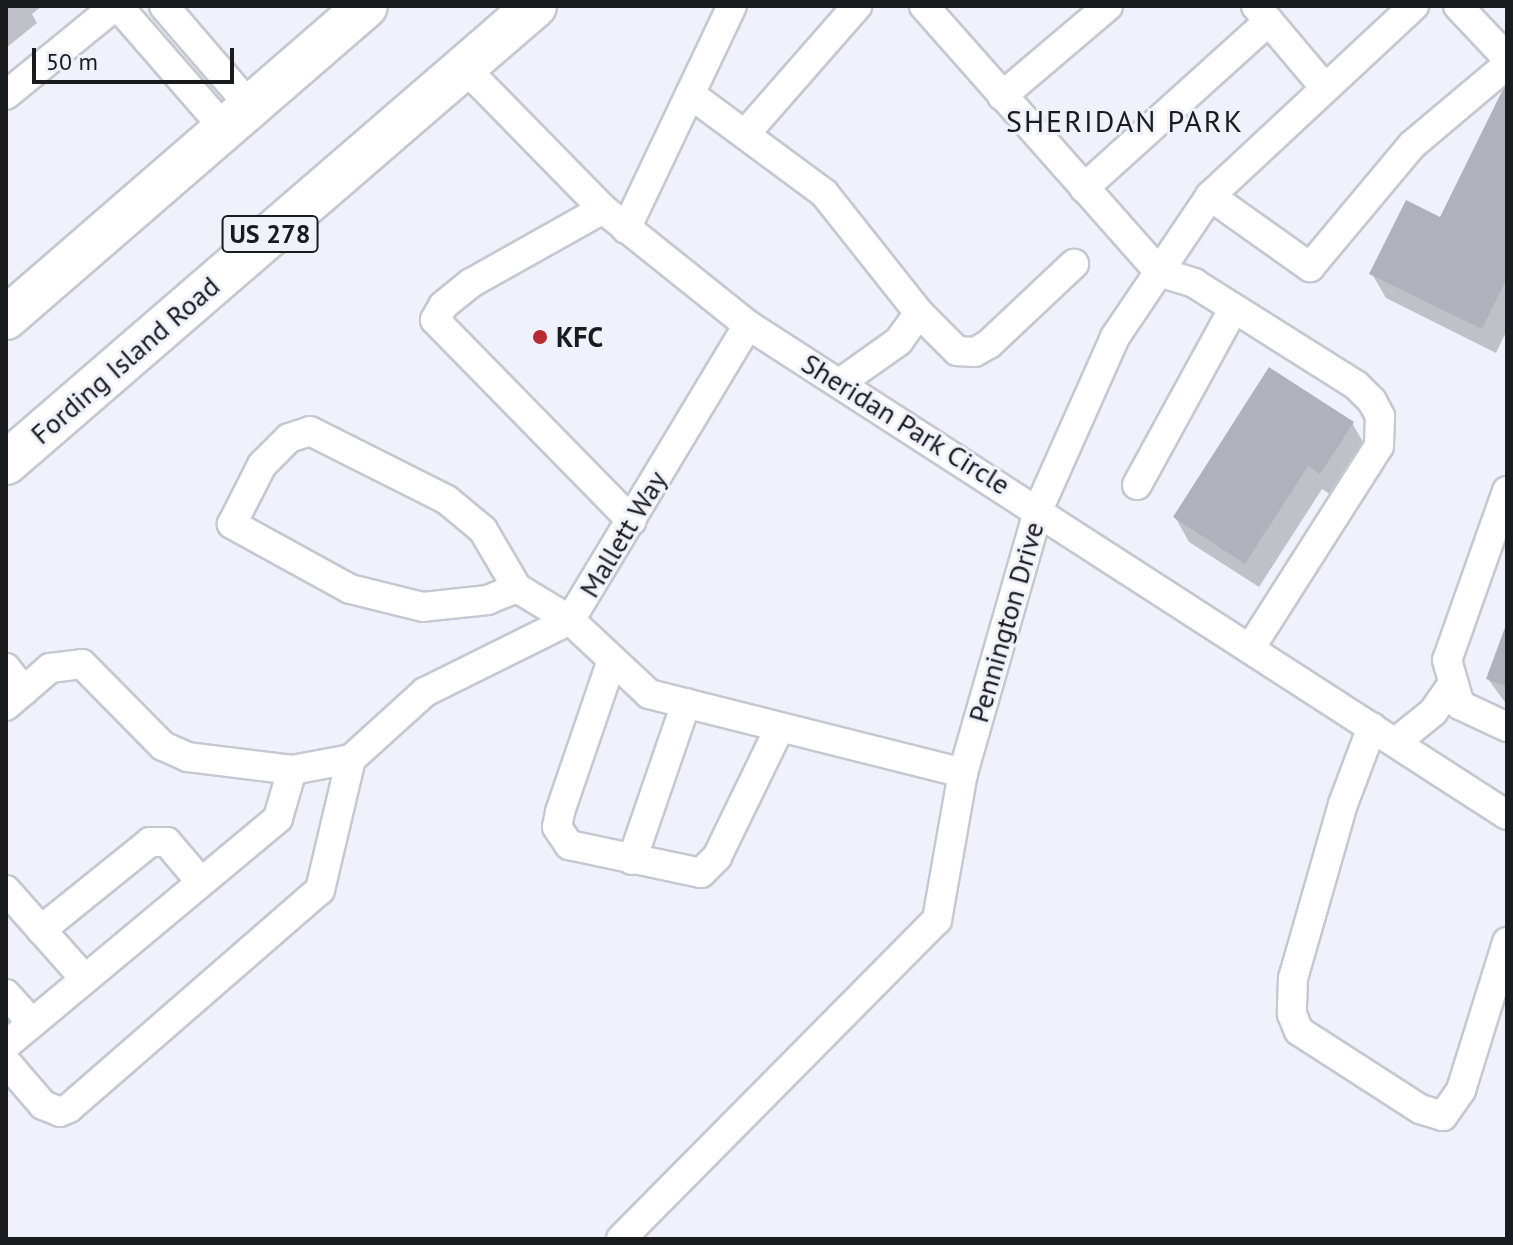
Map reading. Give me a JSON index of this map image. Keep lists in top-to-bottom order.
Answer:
{
  "streets": {
    "highway": ["US 278", "Fording Island Road"],
    "street": ["Sheridan Park Circle", "Mallett Way", "Pennington Drive"]
  },
  "crossings": [
    ["Fording Island Road", "Sheridan Park Circle"],
    ["Sheridan Park Circle", "Mallett Way"],
    ["Sheridan Park Circle", "Pennington Drive"],
    ["Mallett Way", "Pennington Drive"]
  ],
  "districts": ["SHERIDAN PARK"],
  "places": ["KFC"],
  "scale_bar": "50 m"
}
